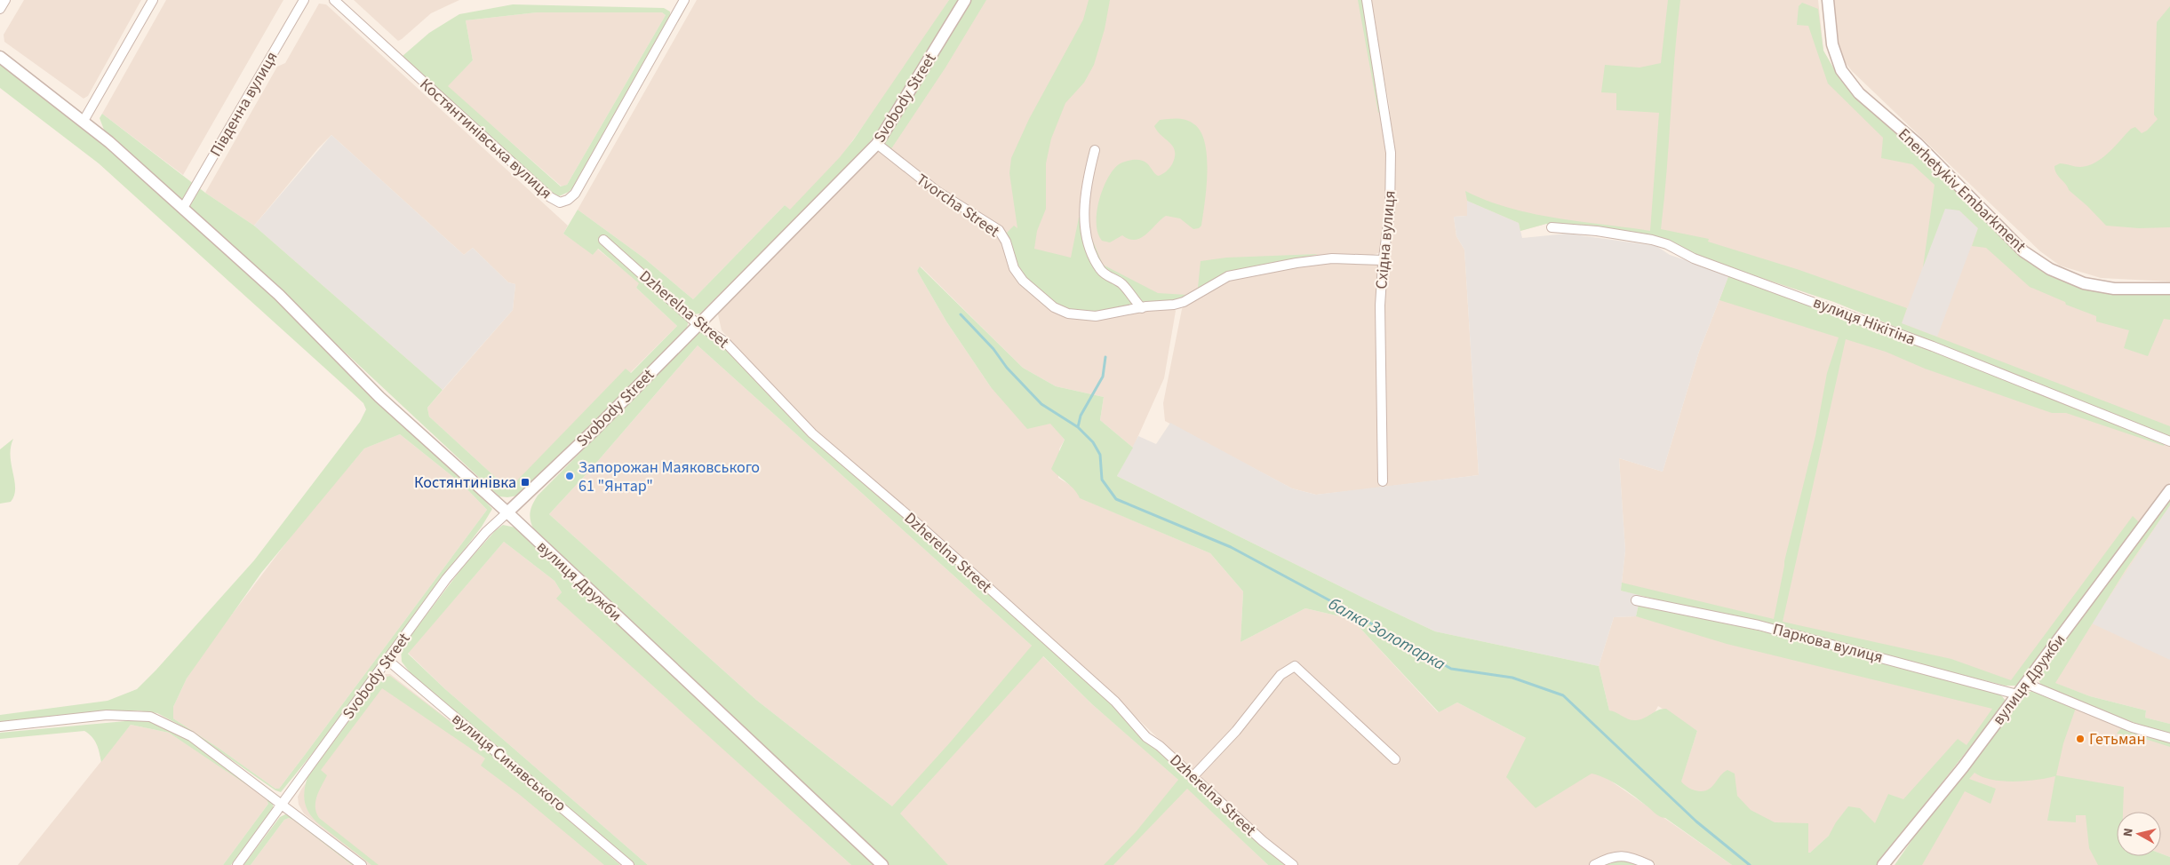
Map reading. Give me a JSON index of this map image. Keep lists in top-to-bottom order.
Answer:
{
  "streets": {
    "street": [
      "Svobody Street",
      "Південна вулиця",
      "Костянтинівська вулиця",
      "Enerhetykiv Embarkment",
      "Tvorcha Street",
      "Східна вулиця",
      "Dzherelna Street",
      "вулиця Нікітіна",
      "вулиця Дружби",
      "Паркова вулиця",
      "вулиця Синявського"
    ]
  },
  "crossings": [
    ["Svobody Street", "Tvorcha Street"],
    ["Svobody Street", "Dzherelna Street"],
    ["Svobody Street", "вулиця Дружби"],
    ["Svobody Street", "вулиця Синявського"],
    ["Південна вулиця", "вулиця Дружби"],
    ["Tvorcha Street", "Східна вулиця"],
    ["вулиця Дружби", "Паркова вулиця"]
  ],
  "water": ["балка Золотарка"],
  "places": {
    "other": ["Запорожан Маяковського 61 \"Янтар\"", "Гетьман"],
    "transit": ["Костянтинівка"]
  },
  "north": "left"
}
